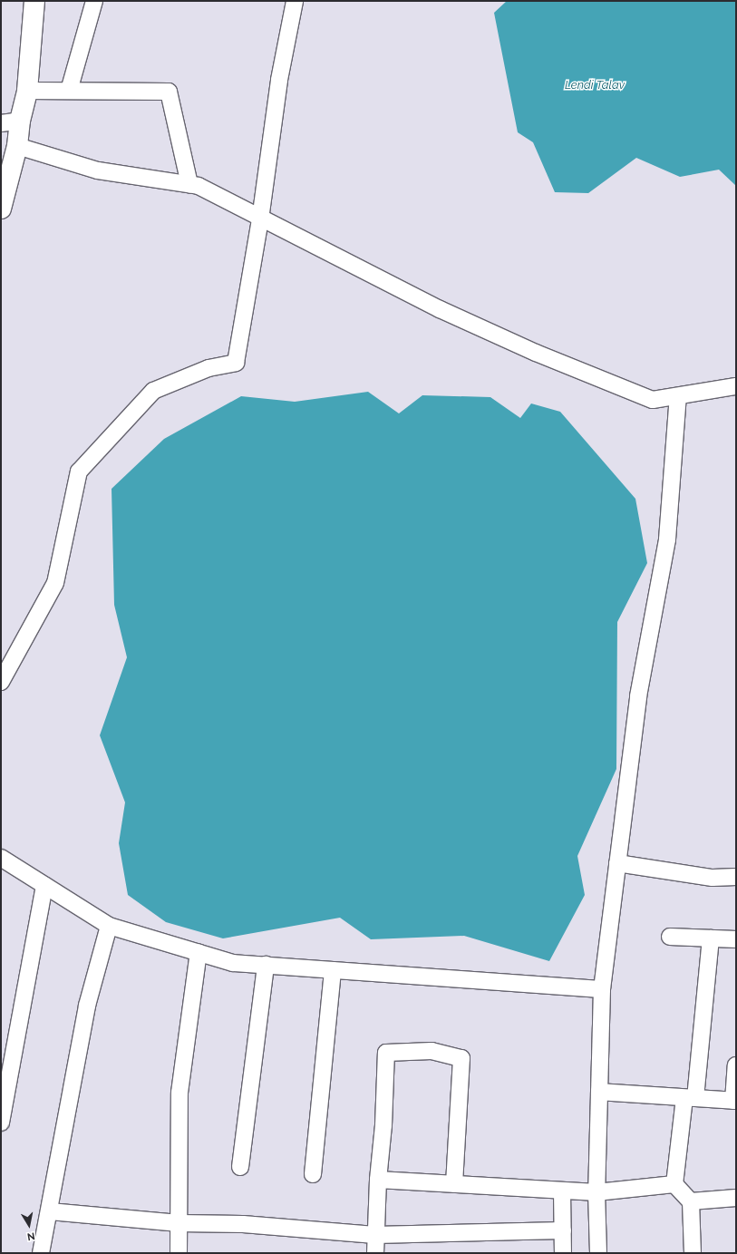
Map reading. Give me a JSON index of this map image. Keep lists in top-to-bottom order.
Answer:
{
  "water": ["Lendi Talav"],
  "north": "bottom"
}
